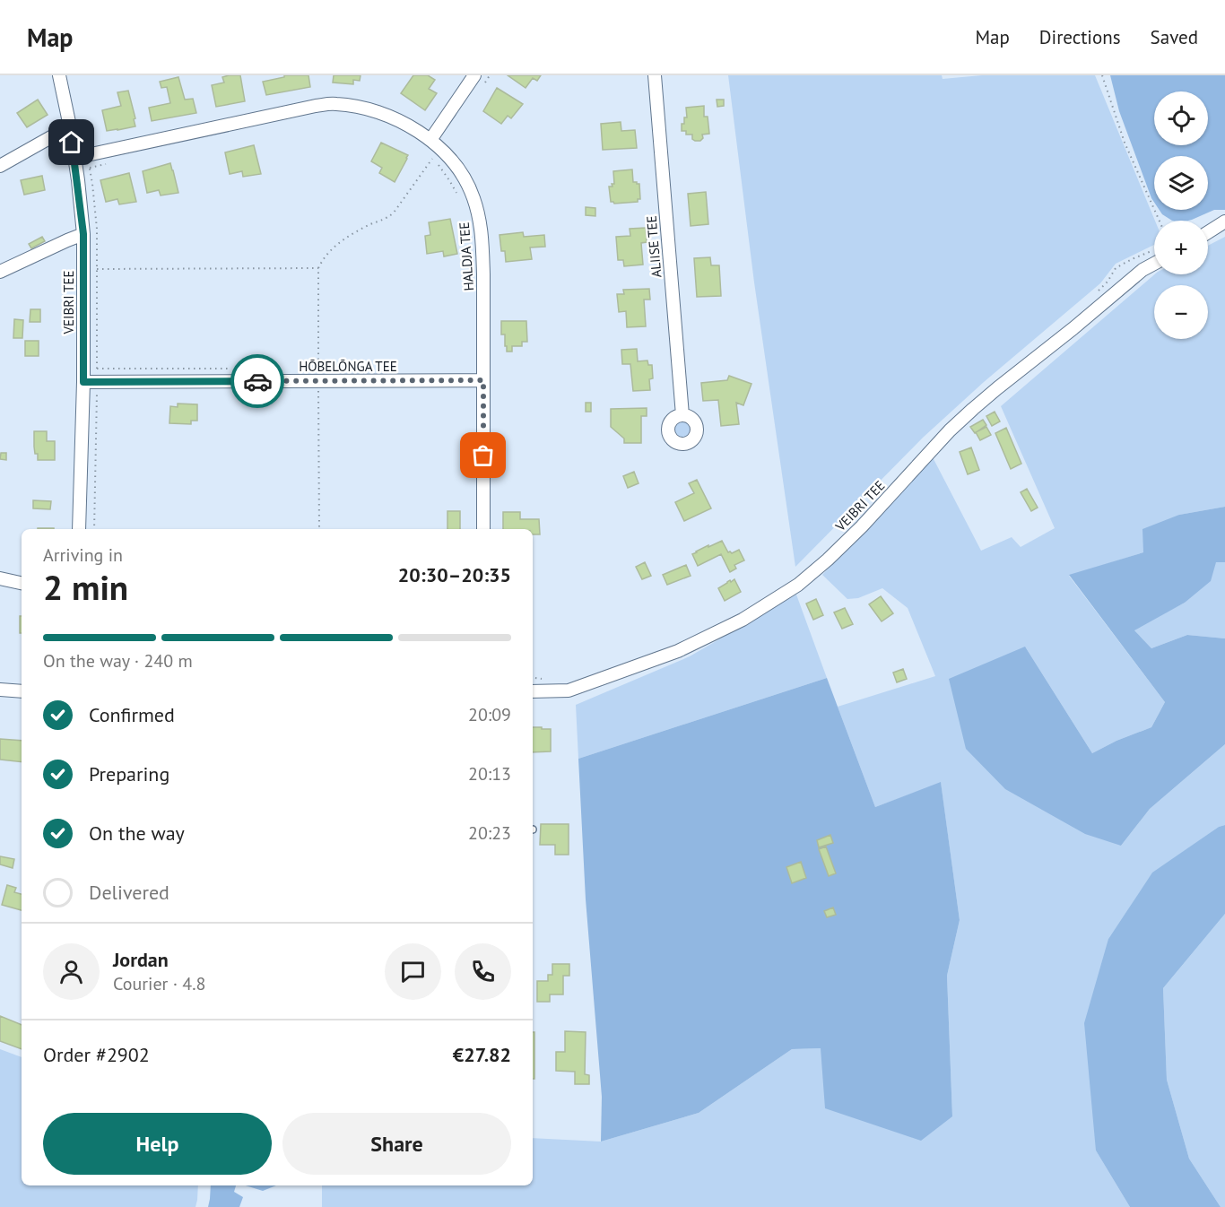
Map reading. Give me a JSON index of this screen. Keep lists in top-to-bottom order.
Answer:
{
  "streets": {
    "street": [
      "ALIISE TEE",
      "HALDJA TEE",
      "VEIBRI TEE",
      "HÕBELÕNGA TEE"
    ]
  },
  "crossings": [
    ["HALDJA TEE", "VEIBRI TEE"],
    ["HALDJA TEE", "HÕBELÕNGA TEE"],
    ["VEIBRI TEE", "HÕBELÕNGA TEE"]
  ],
  "page": {
    "header": "Map",
    "nav": ["Map", "Directions", "Saved"],
    "map_buttons": ["+", "−"],
    "heading": ["2 min", "Arriving in", "20:30–20:35"],
    "panel": [
      "Jordan",
      "Courier · 4.8",
      "Order #2902",
      "€27.82"
    ],
    "bar": "On the way · 240 m",
    "list": [
      ["Confirmed", "20:09"],
      ["Preparing", "20:13"],
      ["On the way", "20:23"],
      "Delivered"
    ],
    "buttons": ["Help", "Share"]
  }
}
